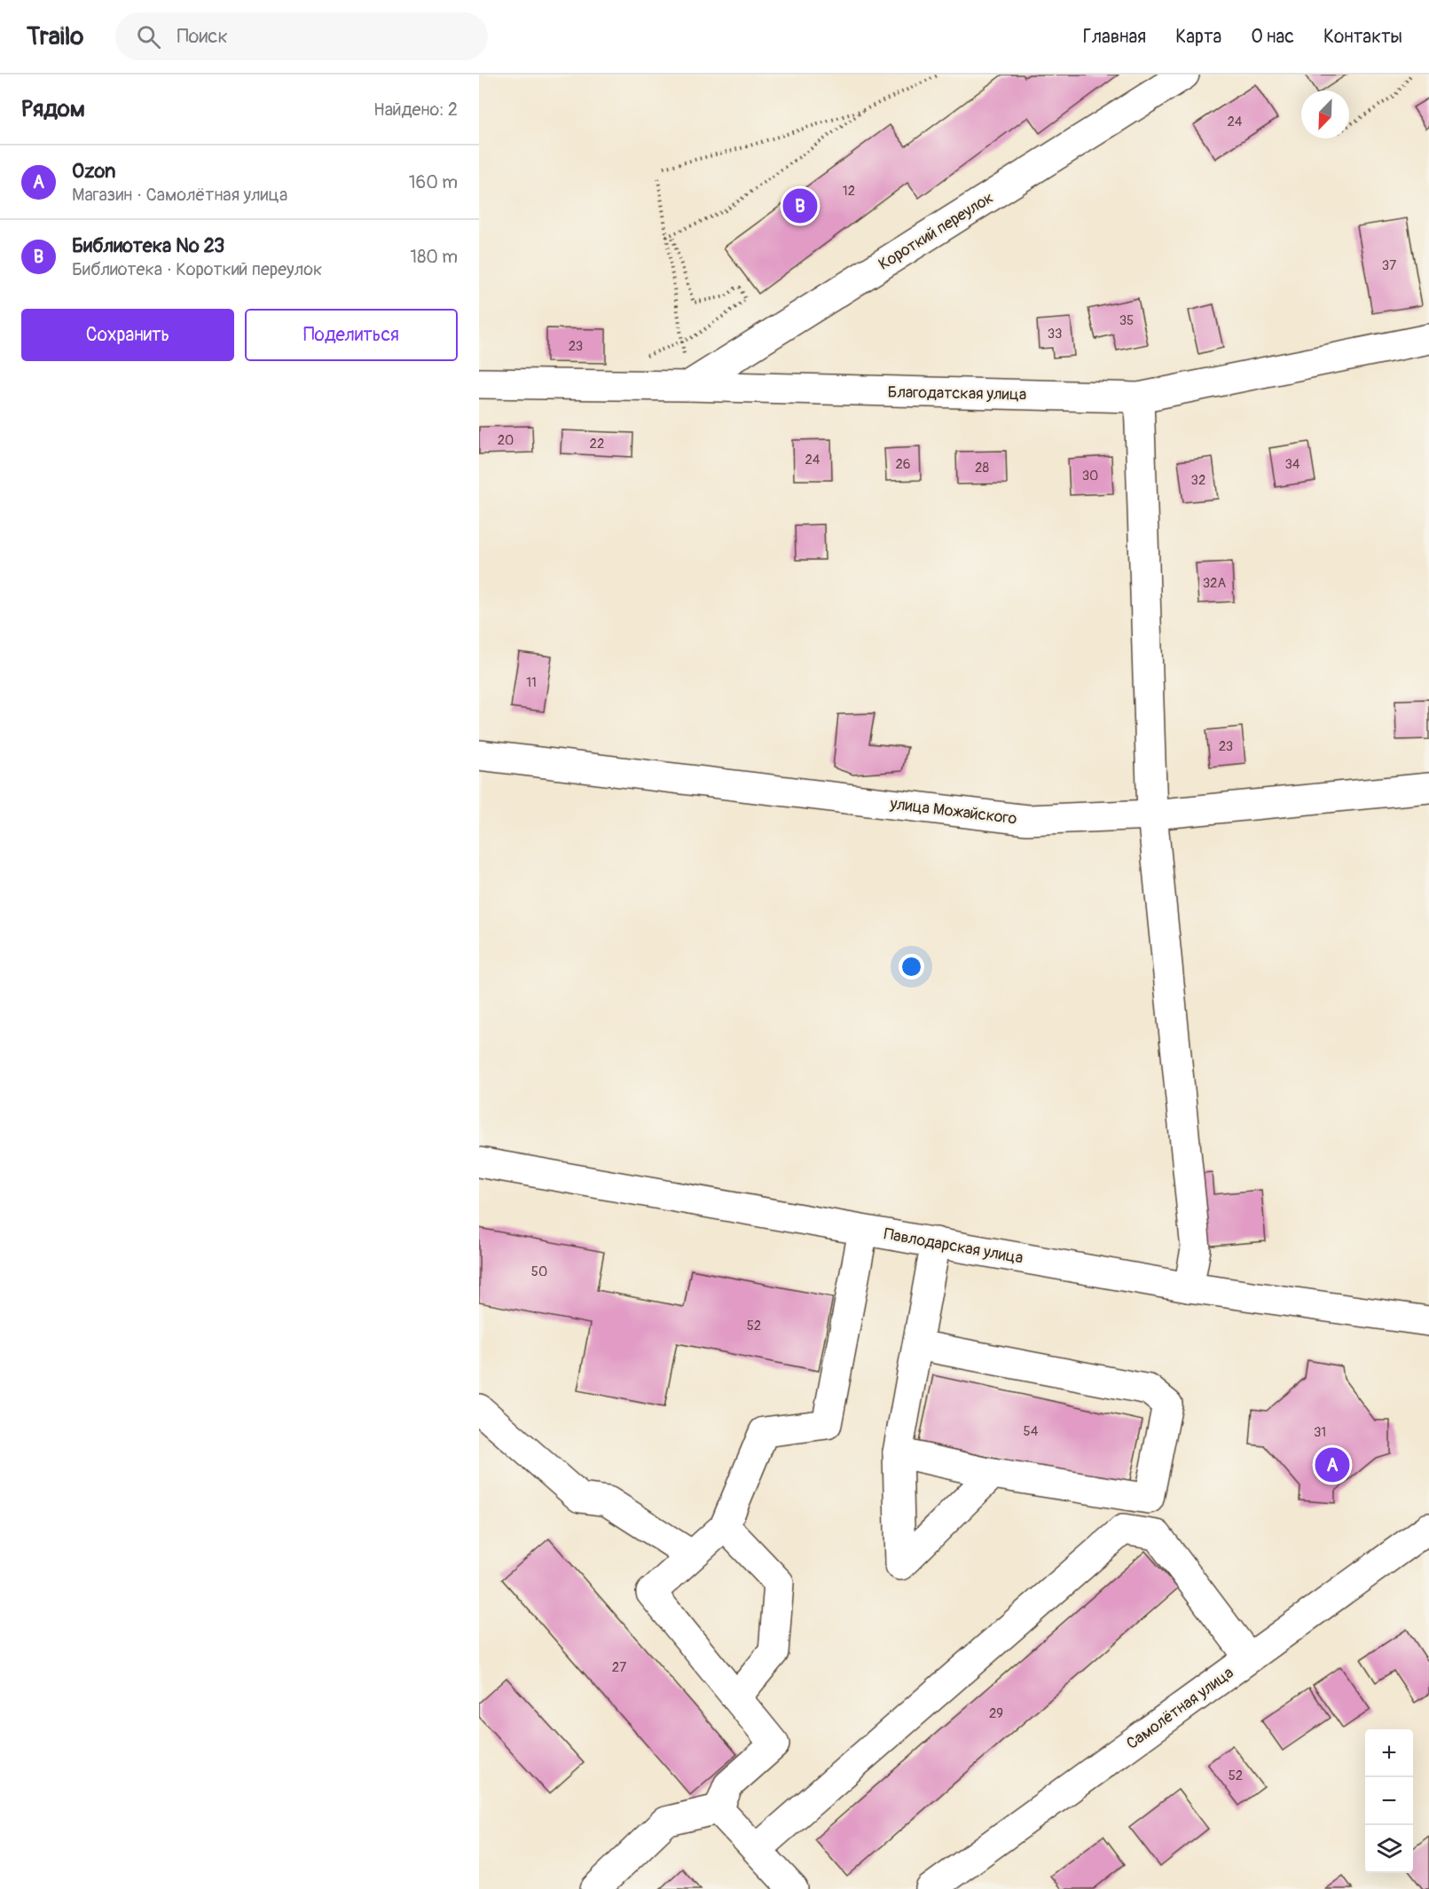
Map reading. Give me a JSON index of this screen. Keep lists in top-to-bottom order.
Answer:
{
  "streets": {
    "street": [
      "Короткий переулок",
      "Благодатская улица",
      "улица Можайского",
      "Павлодарская улица",
      "Самолётная улица"
    ]
  },
  "crossings": [
    ["Короткий переулок", "Благодатская улица"]
  ],
  "house_numbers": [
    "24",
    "12",
    "37",
    "35",
    "33",
    "23",
    "20",
    "22",
    "24",
    "26",
    "34",
    "28",
    "30",
    "32",
    "32А",
    "11",
    "23",
    "50",
    "52",
    "54",
    "31",
    "27",
    "29",
    "52"
  ],
  "north": "bottom left",
  "page": {
    "header": "Trailo",
    "search": "Поиск",
    "nav": [
      "Главная",
      "Карта",
      "О нас",
      "Контакты"
    ],
    "heading": ["Рядом", "Найдено: 2"],
    "list": [
      {
        "mark": "A",
        "name": "Ozon",
        "note": "Магазин · Самолётная улица",
        "value": "160 m"
      },
      {
        "mark": "B",
        "name": "Библиотека № 23",
        "note": "Библиотека · Короткий переулок",
        "value": "180 m"
      }
    ],
    "pins": ["B", "A"],
    "buttons": ["Сохранить", "Поделиться"],
    "map_buttons": ["+", "−"]
  }
}
